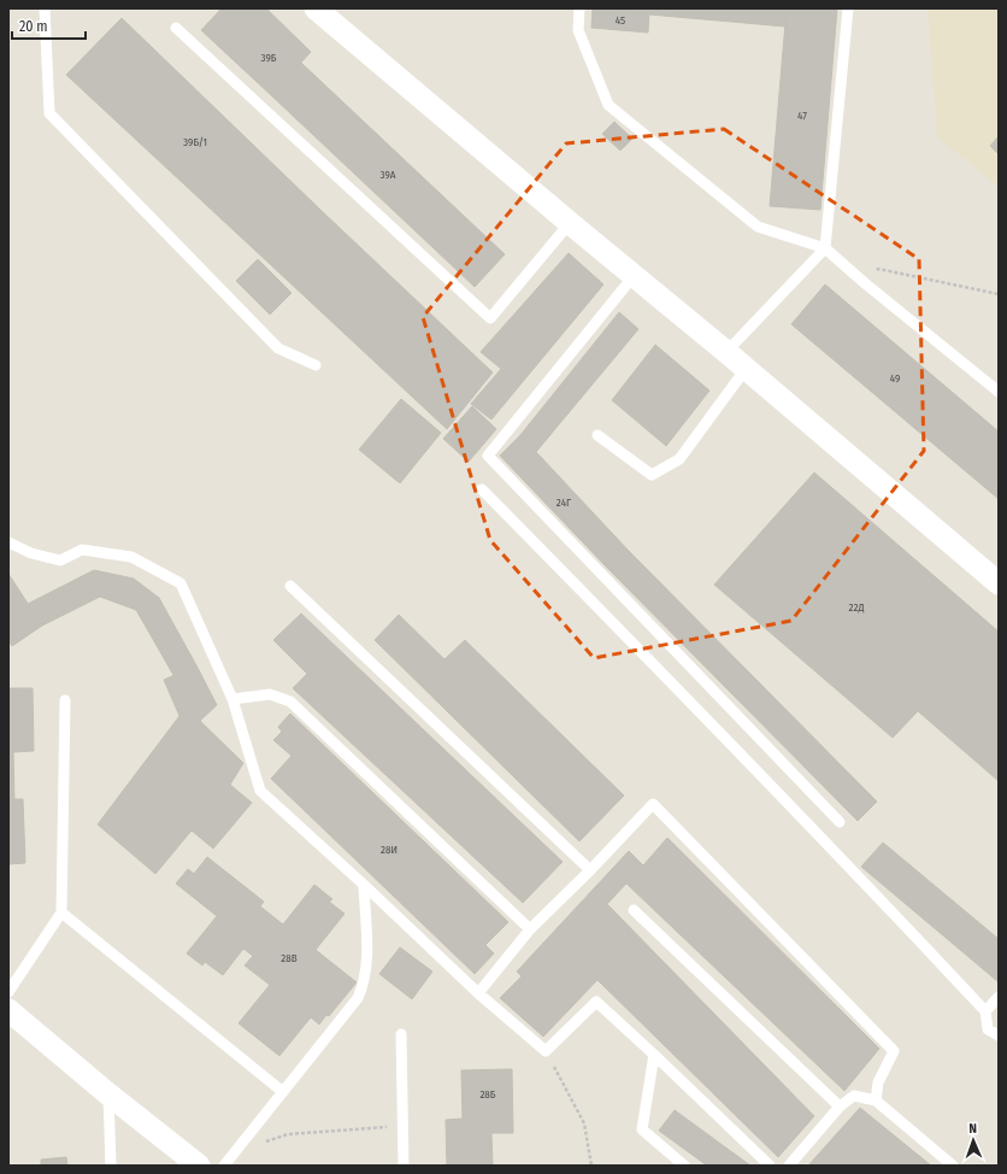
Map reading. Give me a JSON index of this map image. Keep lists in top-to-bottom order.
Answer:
{
  "house_numbers": [
    "45",
    "39Б",
    "47",
    "39Б/1",
    "39А",
    "49",
    "24Г",
    "22Д",
    "28И",
    "28В",
    "28Б"
  ],
  "scale_bar": "20 m",
  "north": "top"
}
